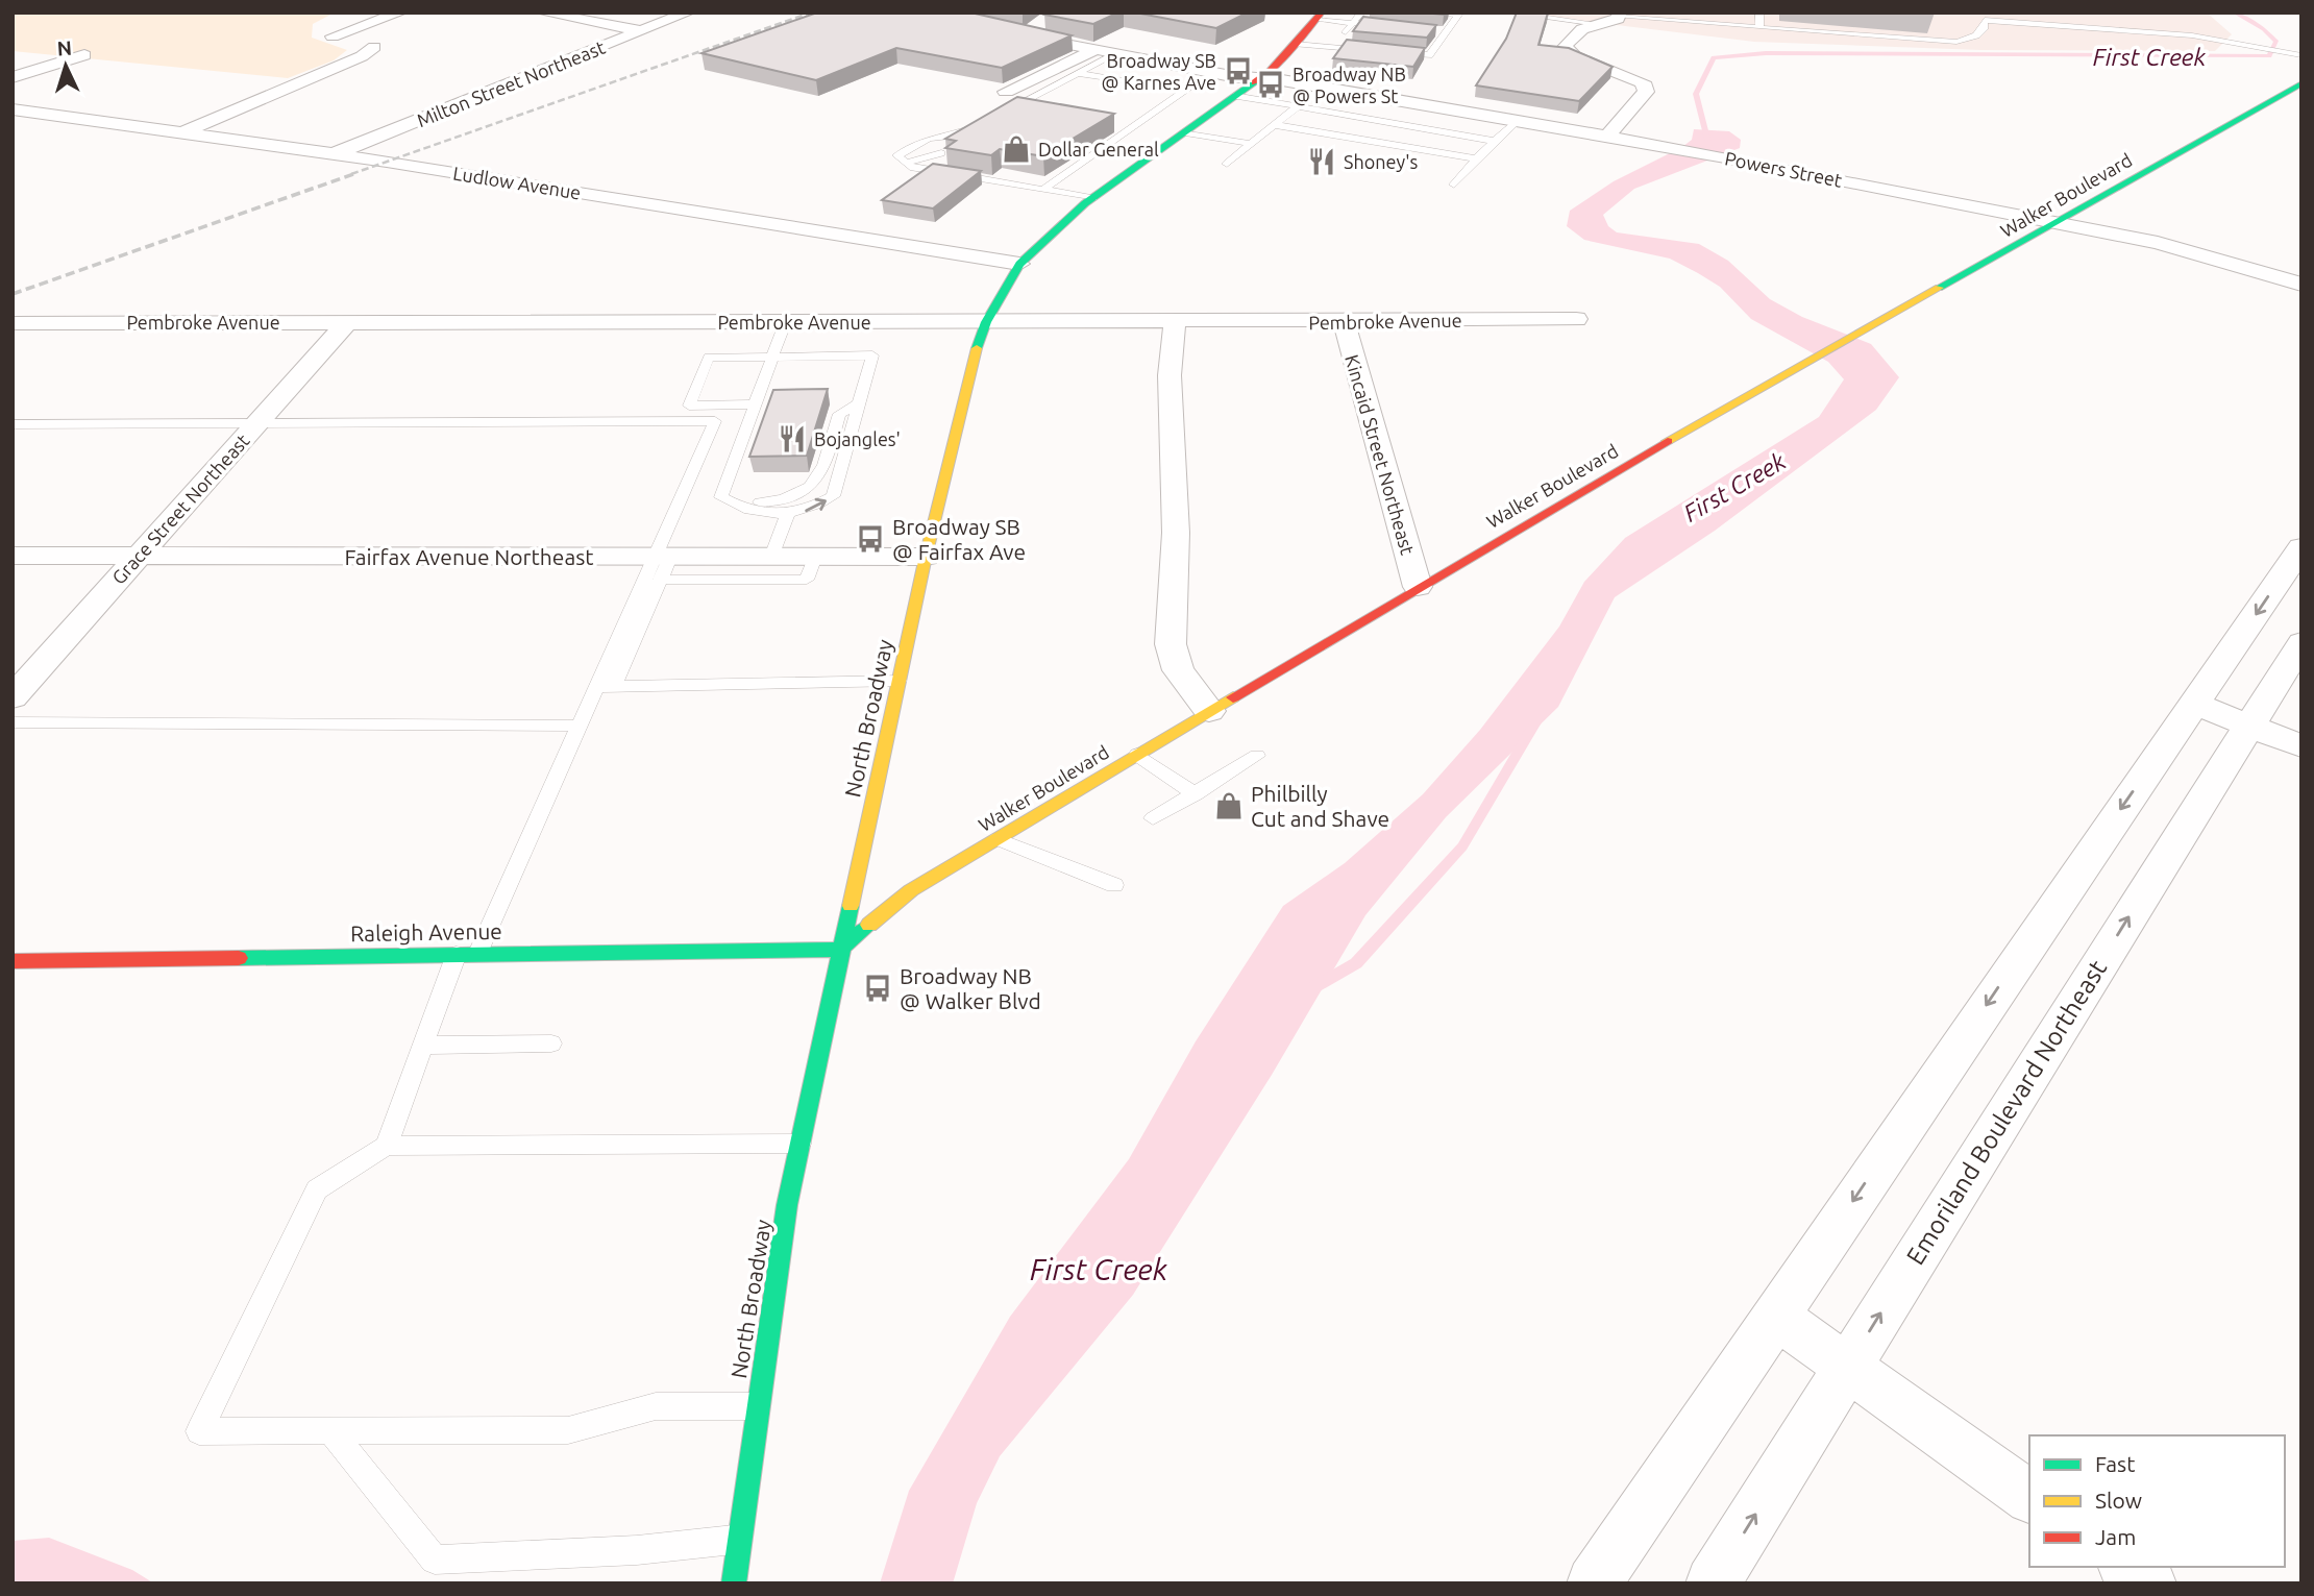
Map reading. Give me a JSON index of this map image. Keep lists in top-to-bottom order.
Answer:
{
  "streets": {
    "street": [
      "Milton Street Northeast",
      "Powers Street",
      "Ludlow Avenue",
      "Walker Boulevard",
      "Pembroke Avenue",
      "Kincaid Street Northeast",
      "Grace Street Northeast",
      "Fairfax Avenue Northeast",
      "North Broadway",
      "Raleigh Avenue",
      "Emoriland Boulevard Northeast"
    ]
  },
  "crossings": [
    ["Milton Street Northeast", "Ludlow Avenue"],
    ["Powers Street", "Walker Boulevard"],
    ["Powers Street", "North Broadway"],
    ["Ludlow Avenue", "North Broadway"],
    ["Walker Boulevard", "Kincaid Street Northeast"],
    ["Walker Boulevard", "North Broadway"],
    ["Walker Boulevard", "Raleigh Avenue"],
    ["Pembroke Avenue", "Kincaid Street Northeast"],
    ["Pembroke Avenue", "Grace Street Northeast"],
    ["Pembroke Avenue", "North Broadway"],
    ["Grace Street Northeast", "Fairfax Avenue Northeast"],
    ["Fairfax Avenue Northeast", "North Broadway"],
    ["North Broadway", "Raleigh Avenue"]
  ],
  "water": ["First Creek"],
  "places": {
    "bus stop": [
      "Broadway SB @ Karnes Ave",
      "Broadway NB @ Powers St",
      "Broadway SB @ Fairfax Ave",
      "Broadway NB @ Walker Blvd"
    ],
    "shop": ["Dollar General", "Philbilly Cut and Shave"],
    "restaurant": ["Shoney's", "Bojangles'"]
  },
  "legend": ["Fast", "Slow", "Jam"],
  "north": "top"
}
